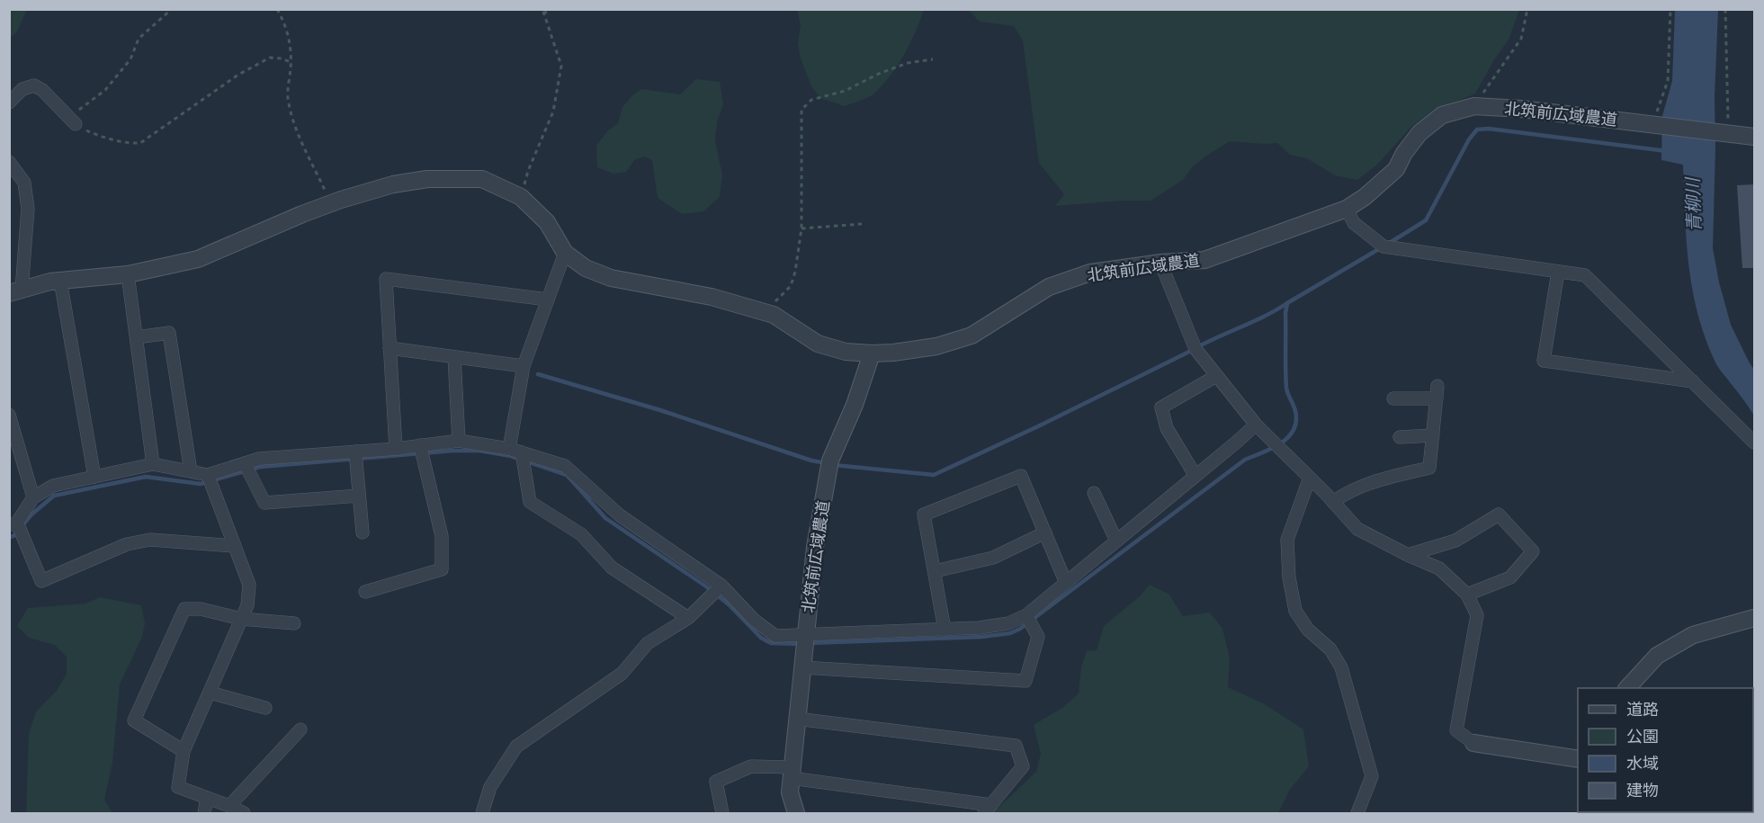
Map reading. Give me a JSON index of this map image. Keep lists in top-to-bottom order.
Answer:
{
  "streets": {
    "street": ["北筑前広域農道"]
  },
  "water": ["青柳川"],
  "legend": [
    "道路",
    "公園",
    "水域",
    "建物"
  ]
}
